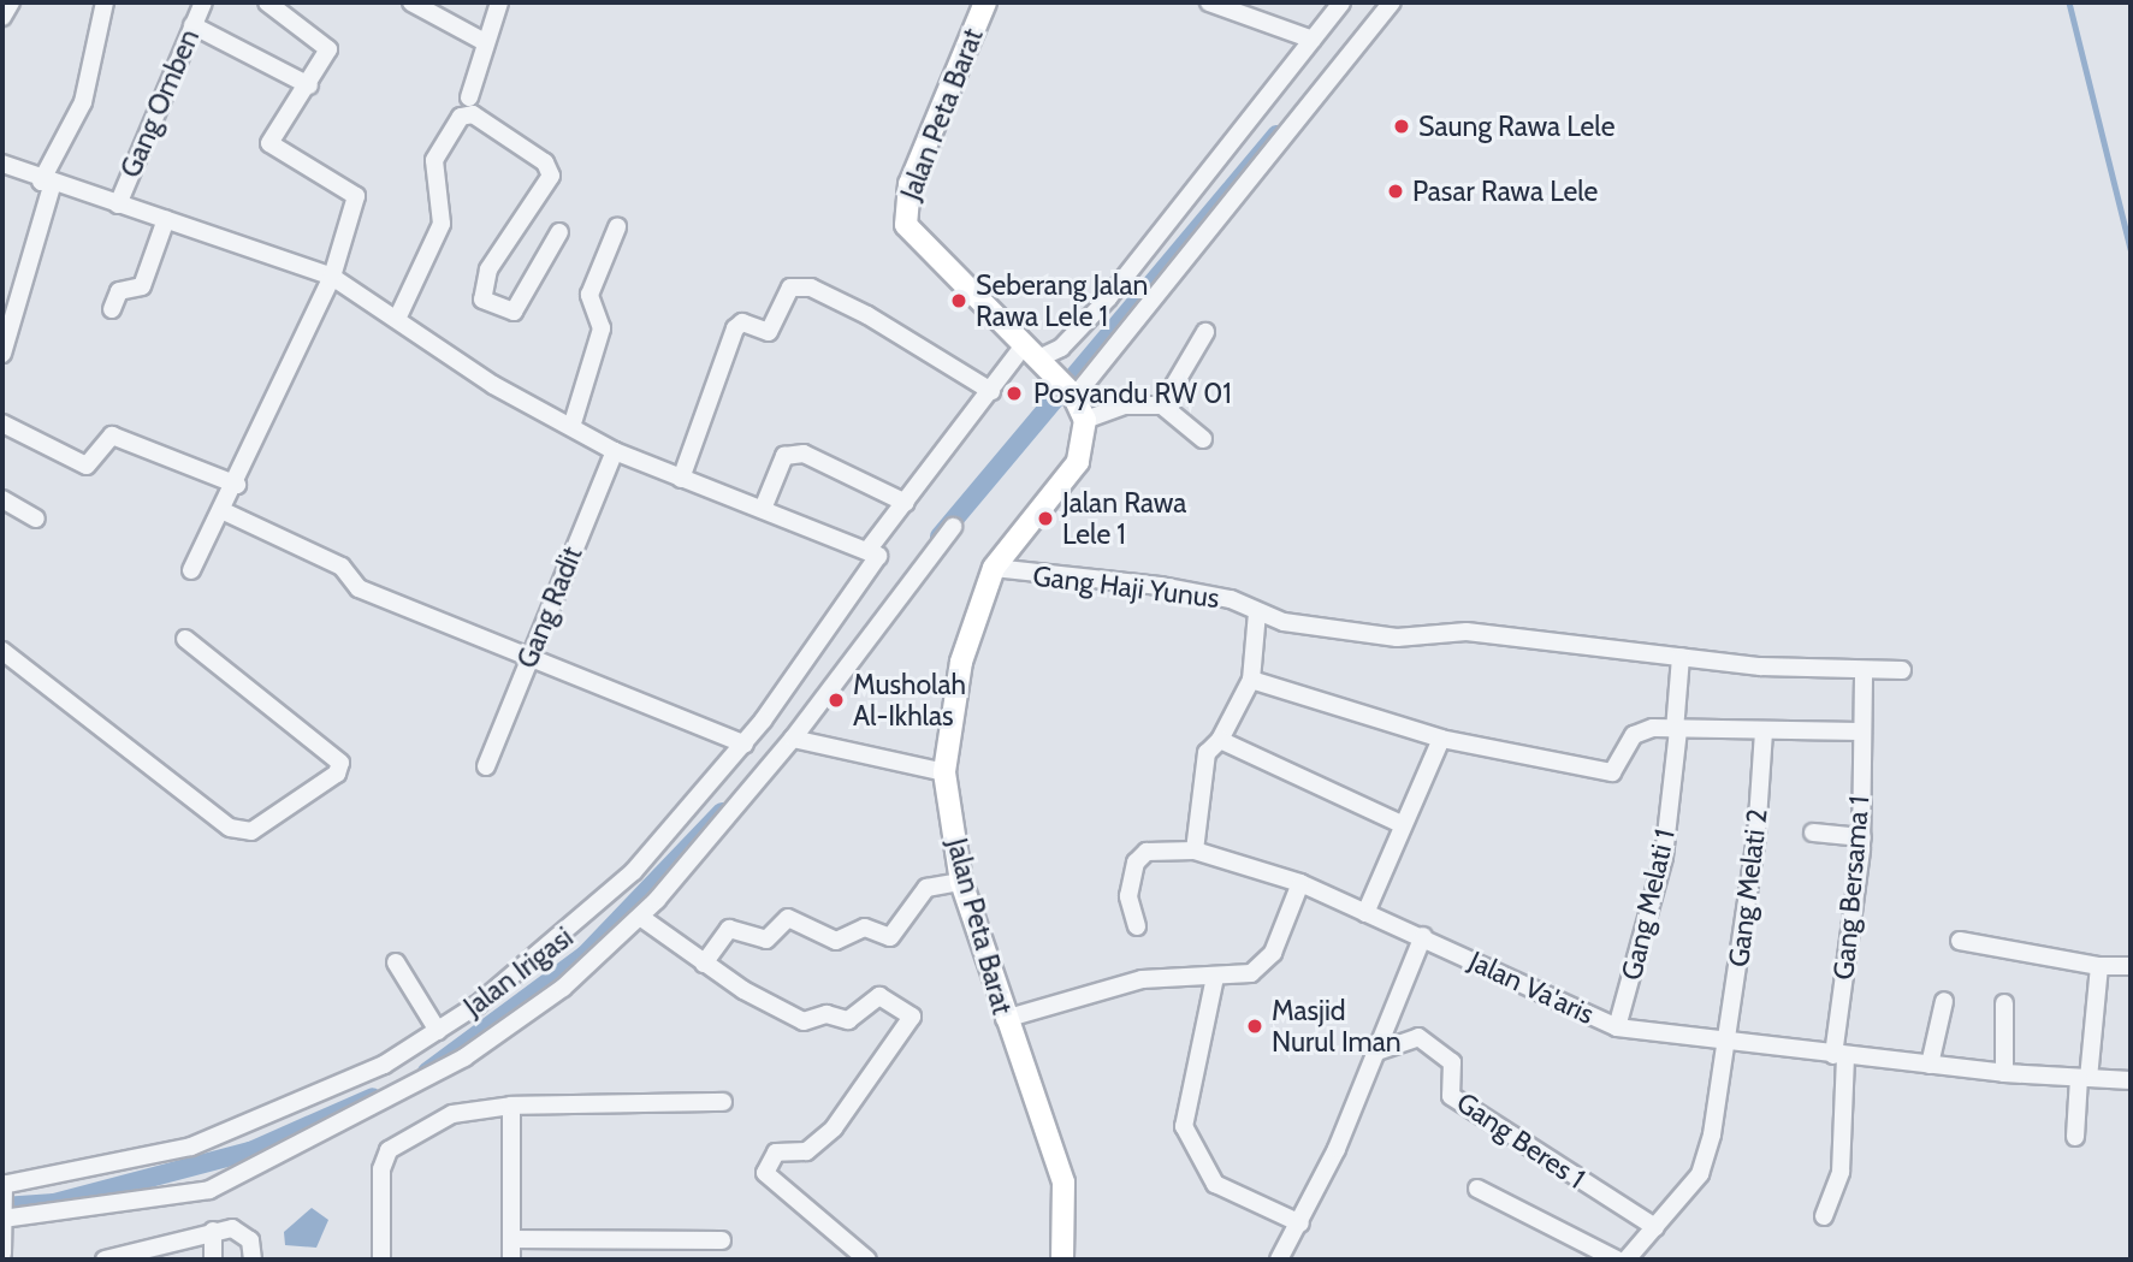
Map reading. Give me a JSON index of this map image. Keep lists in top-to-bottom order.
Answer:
{
  "streets": {
    "main road": ["Jalan Peta Barat"],
    "street": [
      "Gang Omben",
      "Gang Haji Yunus",
      "Gang Radit",
      "Gang Melati 2",
      "Gang Bersama 1",
      "Gang Melati 1",
      "Jalan Irigasi",
      "Jalan Va'aris",
      "Gang Beres 1"
    ]
  },
  "crossings": [
    ["Jalan Peta Barat", "Gang Haji Yunus"],
    ["Gang Haji Yunus", "Gang Bersama 1"],
    ["Gang Haji Yunus", "Gang Melati 1"],
    ["Gang Melati 2", "Jalan Va'aris"],
    ["Gang Melati 2", "Gang Beres 1"],
    ["Gang Bersama 1", "Jalan Va'aris"],
    ["Gang Melati 1", "Jalan Va'aris"]
  ],
  "places": [
    "Saung Rawa Lele",
    "Pasar Rawa Lele",
    "Seberang Jalan Rawa Lele 1",
    "Posyandu RW 01",
    "Jalan Rawa Lele 1",
    "Musholah Al-Ikhlas",
    "Masjid Nurul Iman"
  ]
}
